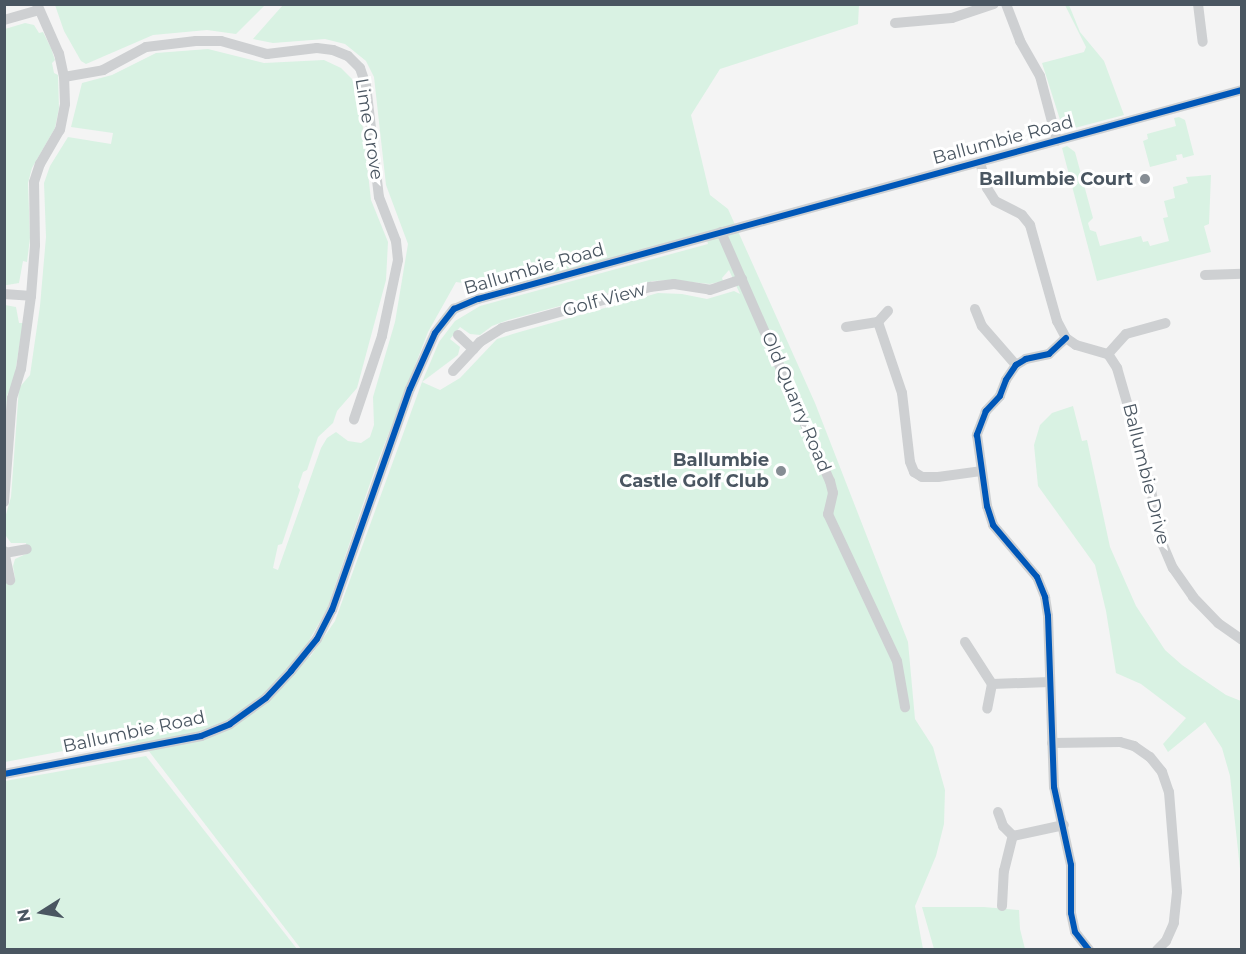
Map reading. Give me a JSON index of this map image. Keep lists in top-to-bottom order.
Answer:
{
  "streets": {
    "street": [
      "Lime Grove",
      "Ballumbie Road",
      "Golf View",
      "Old Quarry Road",
      "Ballumbie Drive"
    ]
  },
  "crossings": [
    ["Ballumbie Road", "Old Quarry Road"],
    ["Golf View", "Old Quarry Road"]
  ],
  "places": ["Ballumbie Court", "Ballumbie Castle Golf Club"],
  "north": "left"
}
